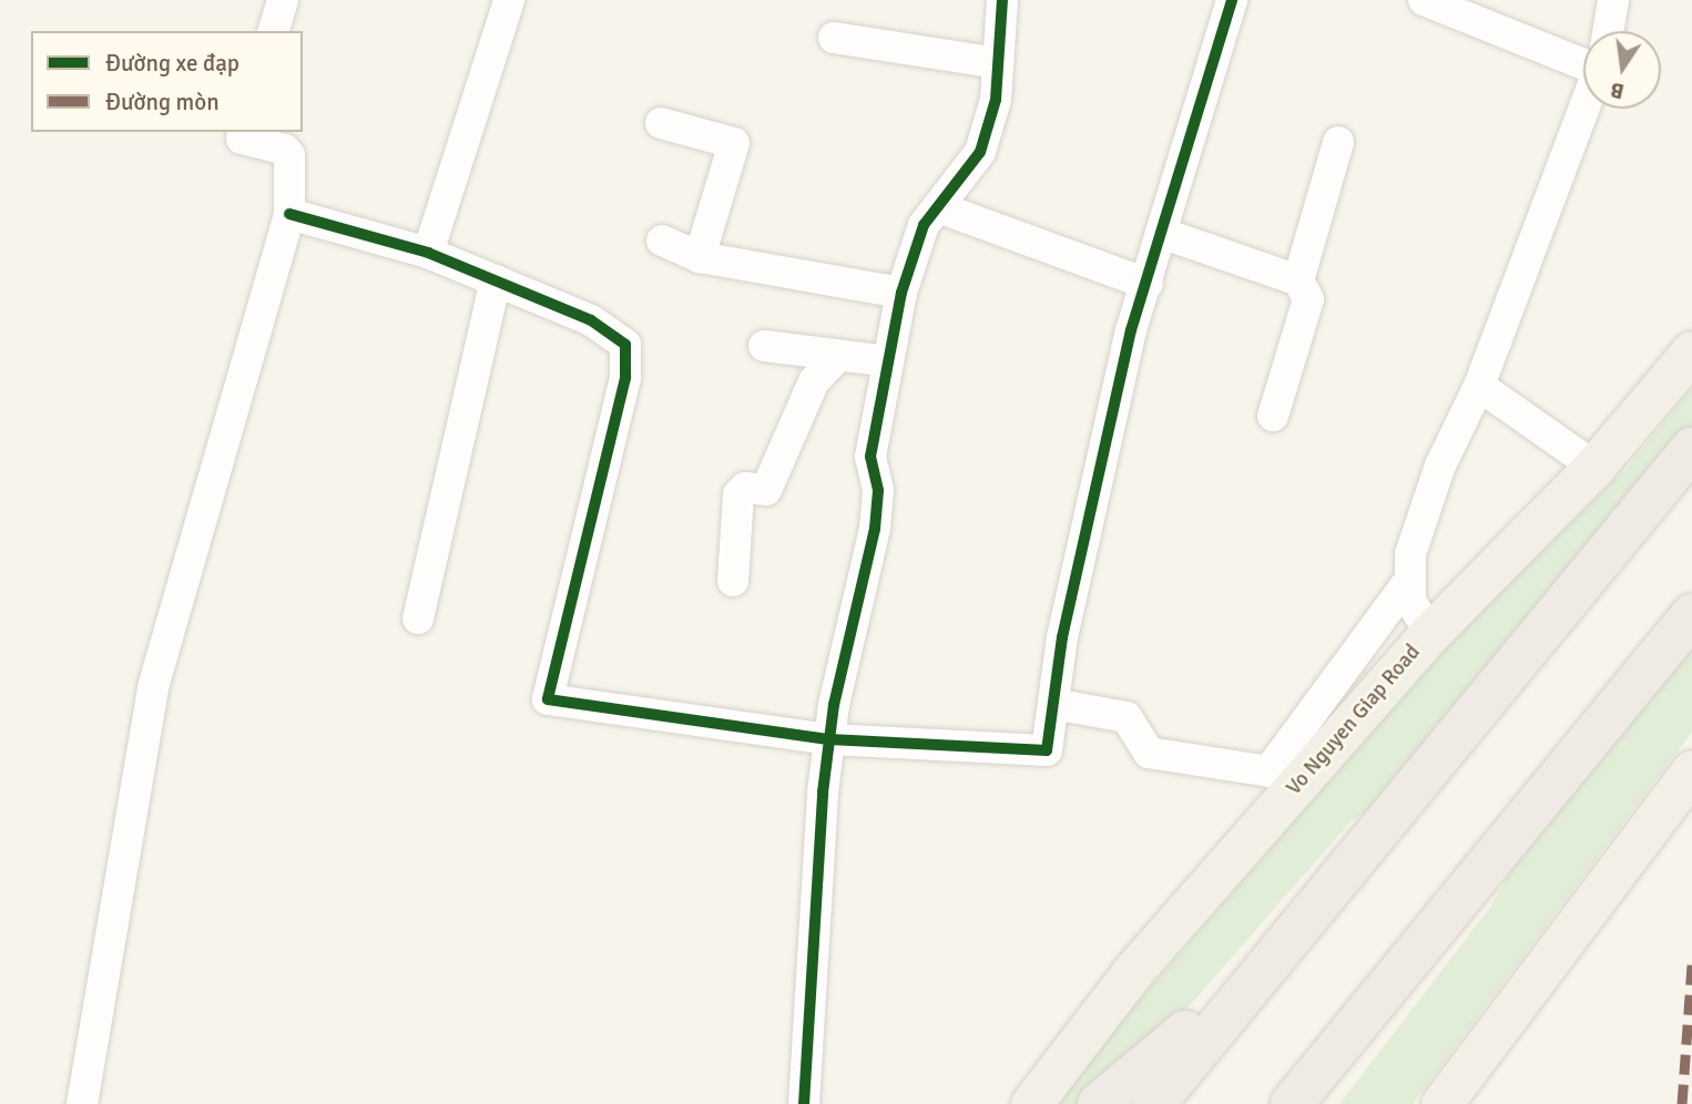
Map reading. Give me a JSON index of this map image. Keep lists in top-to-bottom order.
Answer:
{
  "streets": {
    "main road": ["Vo Nguyen Giap Road"]
  },
  "legend": ["Đường xe đạp", "Đường mòn"],
  "north": "bottom"
}
